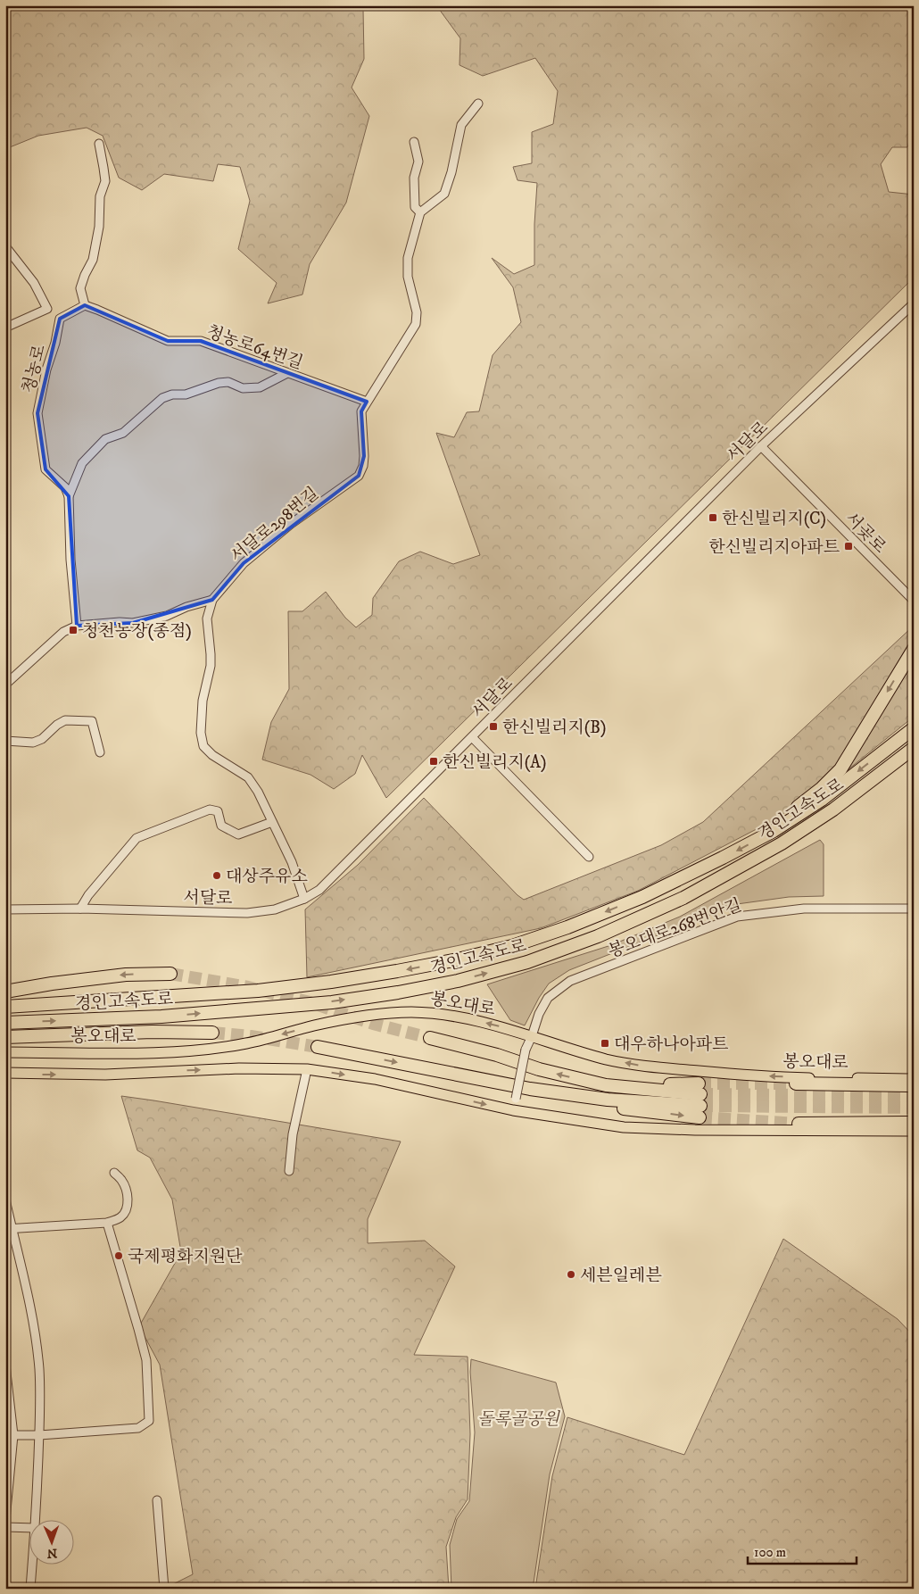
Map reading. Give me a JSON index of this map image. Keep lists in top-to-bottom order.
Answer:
{
  "streets": {
    "highway": ["경인고속도로"],
    "main road": ["봉오대로"],
    "street": [
      "청농로64번길",
      "청농로",
      "서달로",
      "서달로298번길",
      "서곶로",
      "봉오대로268번안길"
    ]
  },
  "crossings": [
    ["청농로64번길", "서달로298번길"],
    ["서달로", "서달로298번길"],
    ["서달로", "서곶로"],
    ["봉오대로268번안길", "봉오대로"]
  ],
  "parks": ["돌록골공원"],
  "places": {
    "transit": [
      "한신빌리지(C)",
      "한신빌리지아파트",
      "청천농장(종점)",
      "한신빌리지(B)",
      "한신빌리지(A)",
      "대우하나아파트"
    ],
    "other": ["대상주유소", "국제평화지원단", "세븐일레븐"]
  },
  "scale_bar": "100 m",
  "north": "bottom"
}
